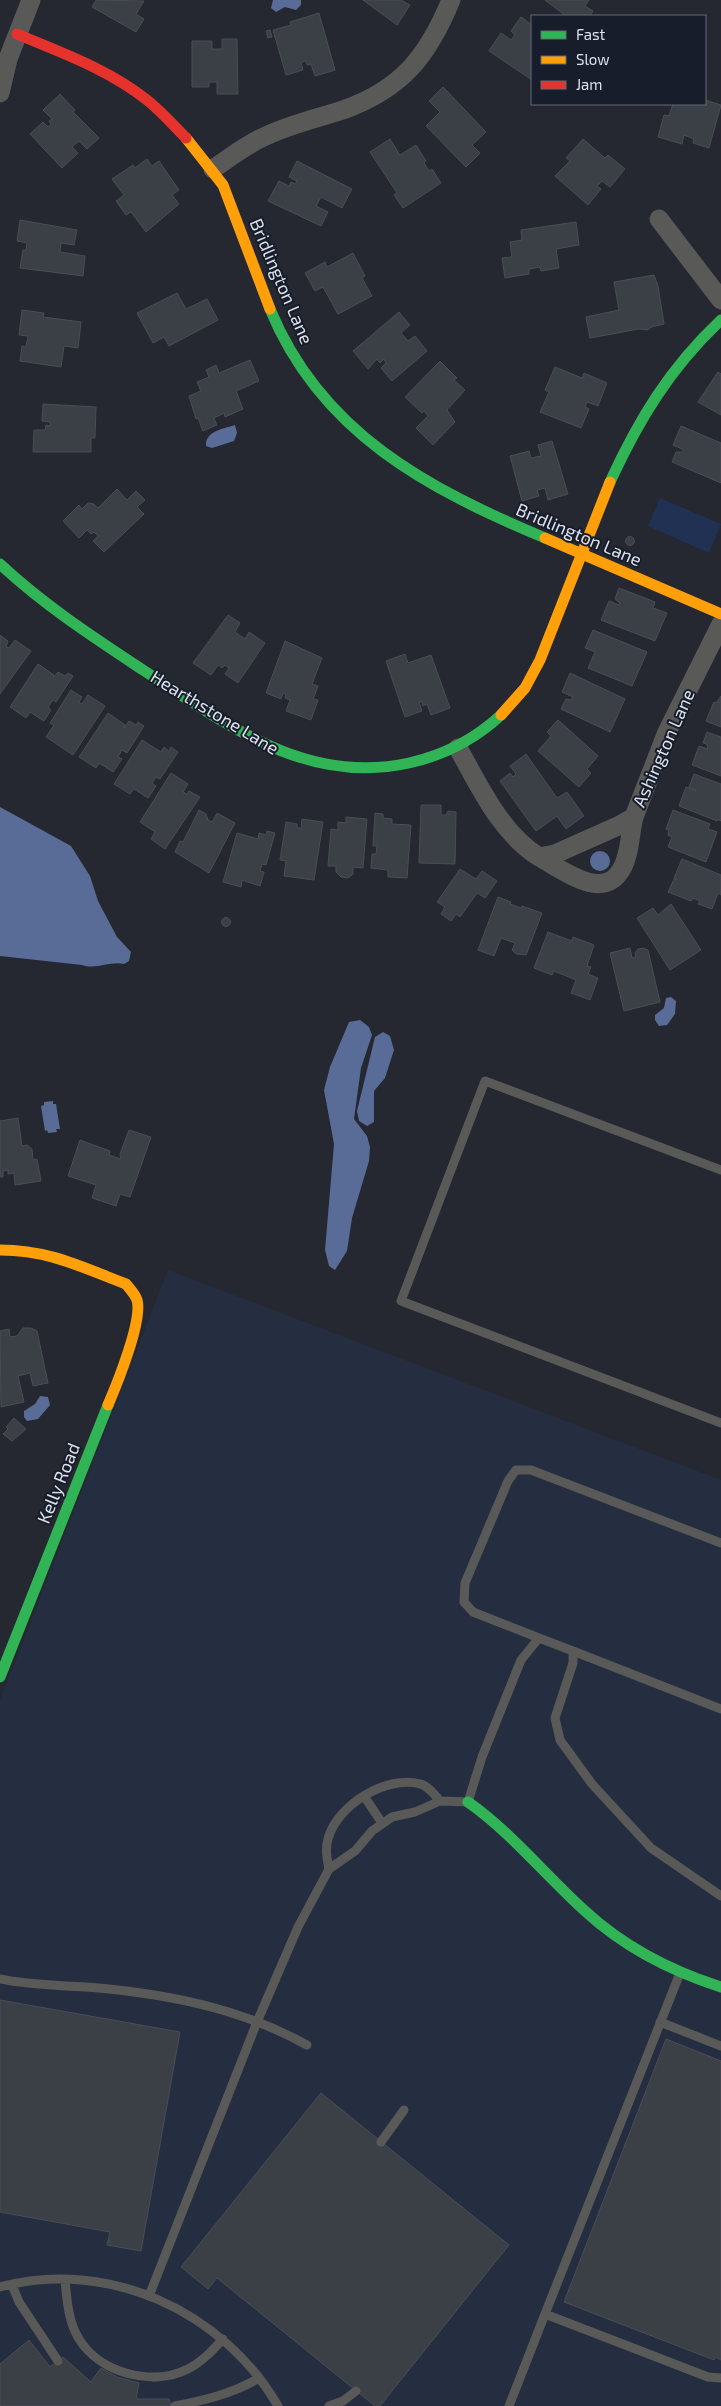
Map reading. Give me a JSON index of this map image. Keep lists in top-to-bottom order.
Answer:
{
  "streets": {
    "street": [
      "Bridlington Lane",
      "Hearthstone Lane",
      "Ashington Lane",
      "Kelly Road"
    ]
  },
  "crossings": [
    ["Bridlington Lane", "Hearthstone Lane"]
  ],
  "legend": ["Fast", "Slow", "Jam"]
}
